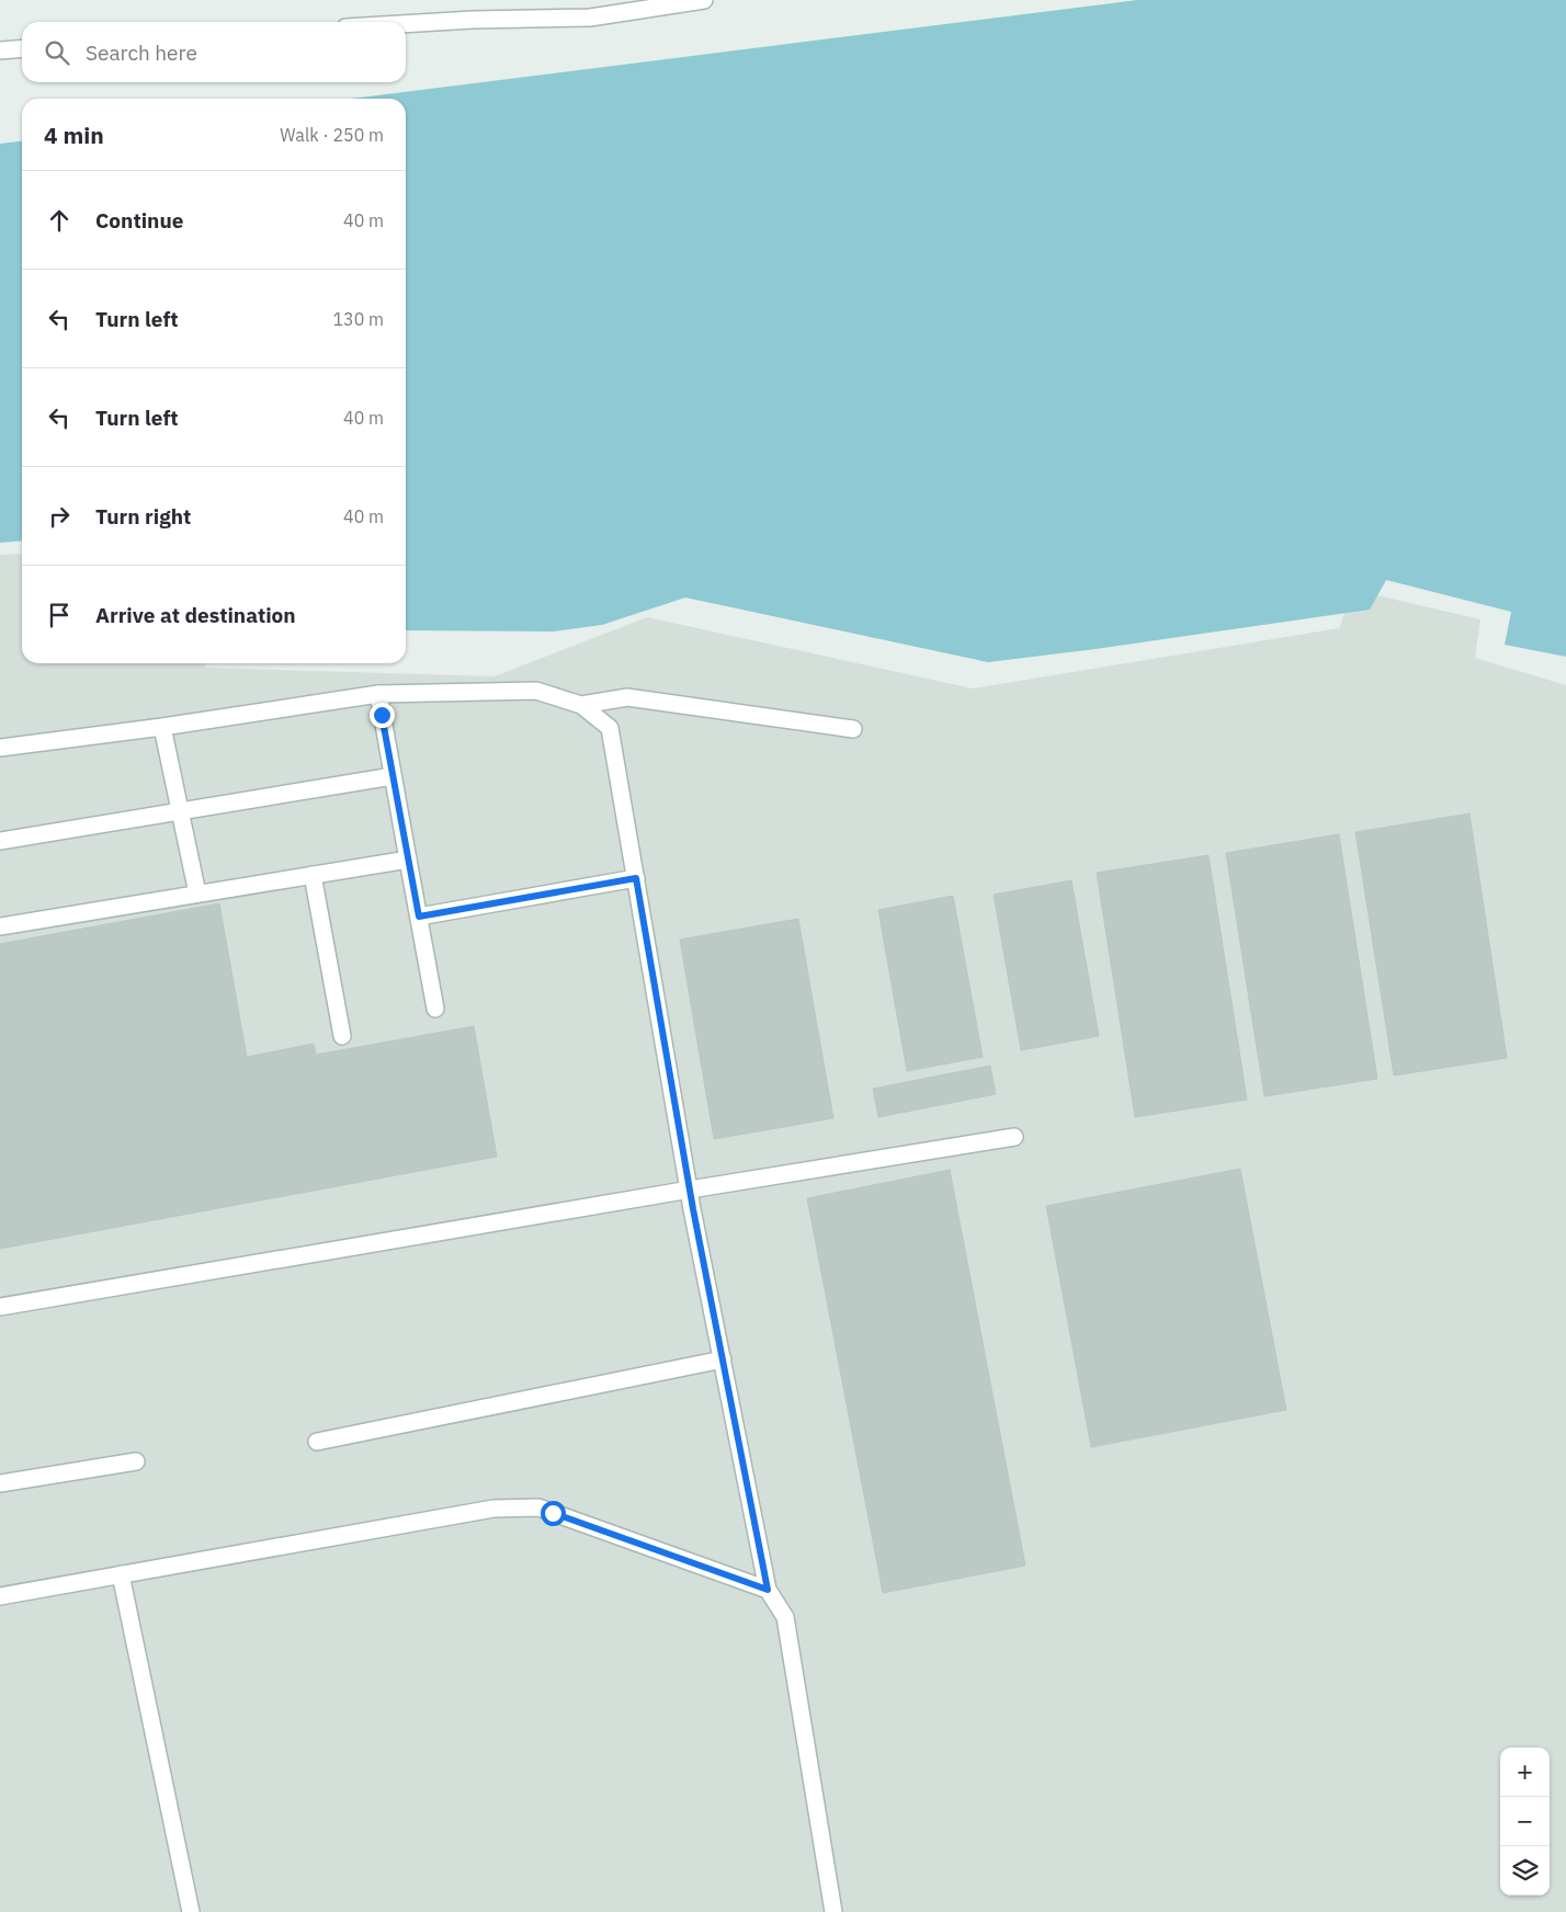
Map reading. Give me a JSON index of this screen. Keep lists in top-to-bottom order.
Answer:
{
  "page": {
    "search": "Search here",
    "heading": ["4 min", "Walk · 250 m"],
    "list": [
      ["Continue", "40 m"],
      ["Turn left", "130 m"],
      ["Turn left", "40 m"],
      ["Turn right", "40 m"],
      "Arrive at destination"
    ],
    "map_buttons": ["+", "−"]
  }
}
